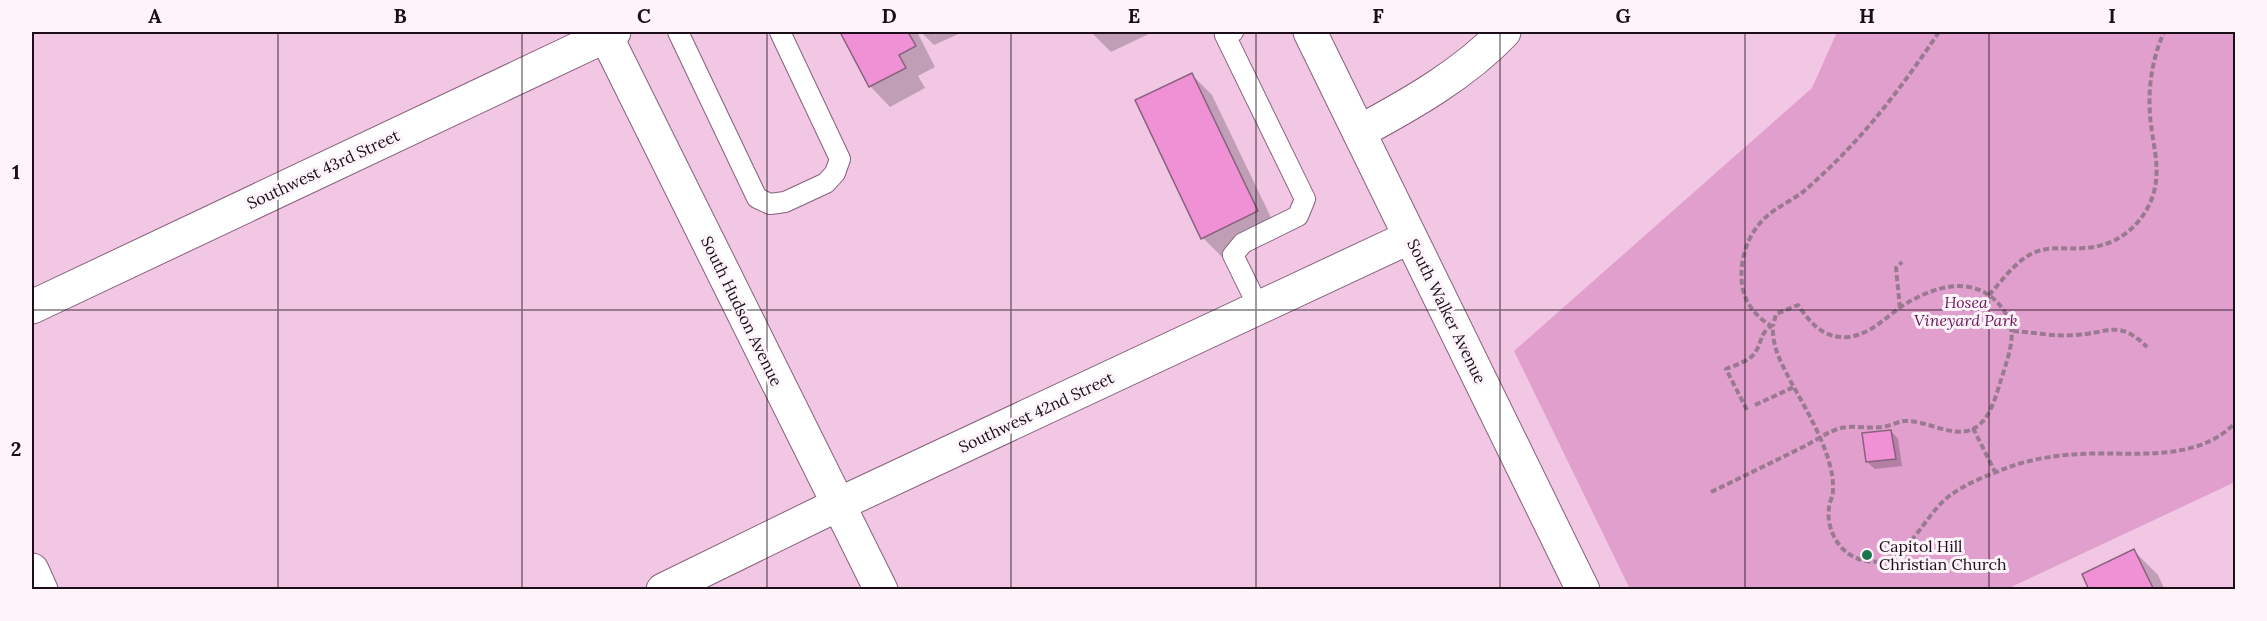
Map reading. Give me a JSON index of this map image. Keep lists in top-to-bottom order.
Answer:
{
  "streets": {
    "street": [
      "Southwest 43rd Street",
      "South Hudson Avenue",
      "South Walker Avenue",
      "Southwest 42nd Street"
    ]
  },
  "crossings": [
    ["Southwest 43rd Street", "South Hudson Avenue"],
    ["South Hudson Avenue", "Southwest 42nd Street"],
    ["South Walker Avenue", "Southwest 42nd Street"]
  ],
  "parks": ["Hosea Vineyard Park"],
  "places": ["Capitol Hill Christian Church"],
  "grid": {
    "columns": [
      "A",
      "B",
      "C",
      "D",
      "E",
      "F",
      "G",
      "H",
      "I"
    ],
    "rows": ["1", "2"]
  }
}
